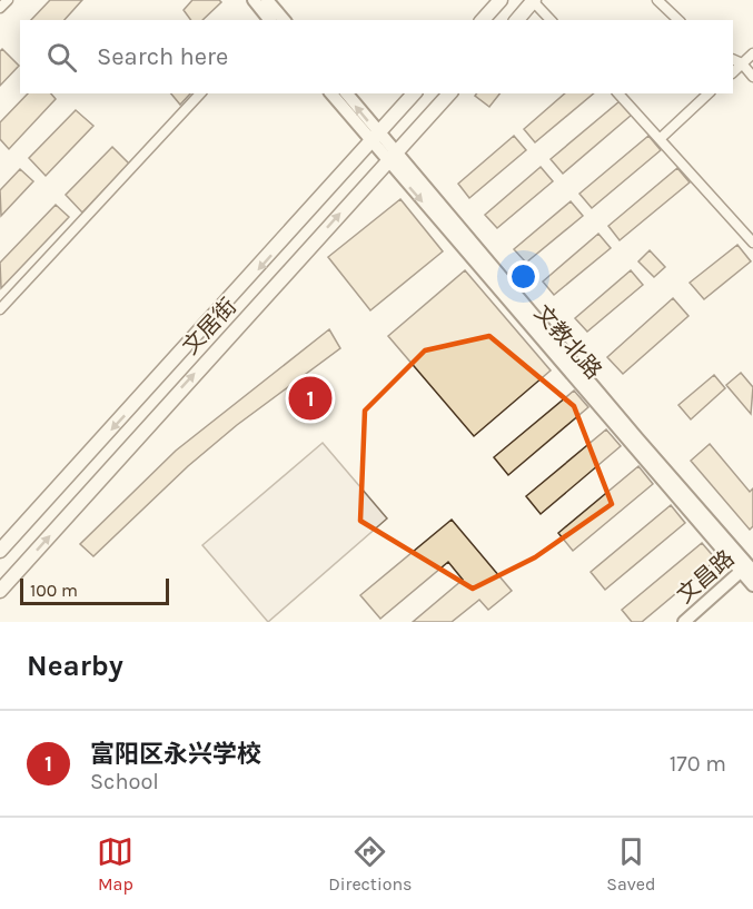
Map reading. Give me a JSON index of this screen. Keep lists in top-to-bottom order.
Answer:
{
  "streets": {
    "main road": ["文居街"],
    "street": ["文教北路", "文昌路"]
  },
  "crossings": [
    ["文居街", "文教北路"],
    ["文教北路", "文昌路"]
  ],
  "scale_bar": "100 m",
  "page": {
    "search": "Search here",
    "pins": "1",
    "scale": "100 m",
    "heading": "Nearby",
    "list": [
      {
        "mark": "1",
        "name": "富阳区永兴学校",
        "note": "School",
        "value": "170 m"
      }
    ],
    "nav": ["Map", "Directions", "Saved"]
  }
}
